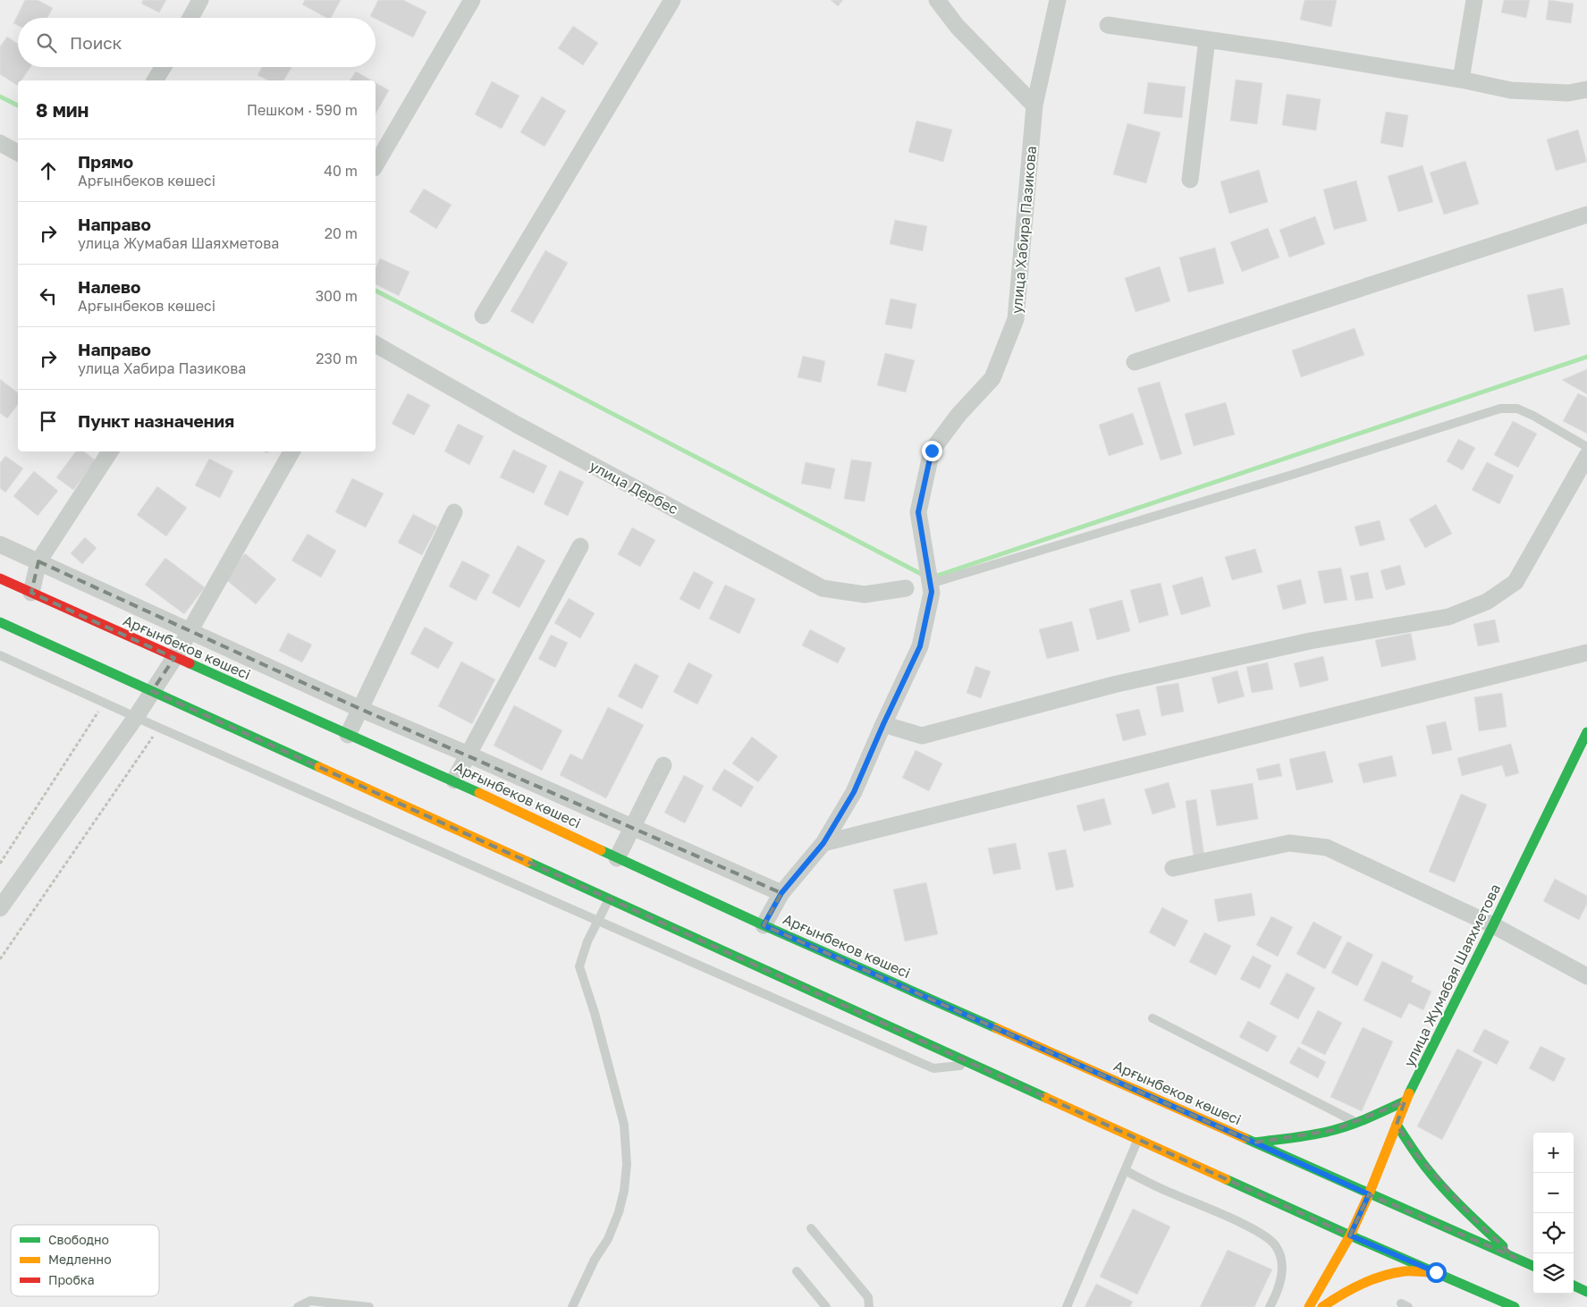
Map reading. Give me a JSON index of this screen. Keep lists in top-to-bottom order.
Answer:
{
  "streets": {
    "main road": ["Арғынбеков көшесі", "улица Жумабая Шаяхметова"],
    "street": ["улица Хабира Пазикова", "улица Дербес"]
  },
  "crossings": [
    ["улица Хабира Пазикова", "Арғынбеков көшесі"],
    ["Арғынбеков көшесі", "улица Жумабая Шаяхметова"]
  ],
  "legend": ["Свободно", "Медленно", "Пробка"],
  "page": {
    "search": "Поиск",
    "heading": ["8 мин", "Пешком · 590 m"],
    "list": [
      ["Прямо", "Арғынбеков көшесі", "40 m"],
      ["Направо", "улица Жумабая Шаяхметова", "20 m"],
      ["Налево", "Арғынбеков көшесі", "300 m"],
      ["Направо", "улица Хабира Пазикова", "230 m"],
      "Пункт назначения"
    ],
    "map_buttons": ["+", "−"]
  }
}
